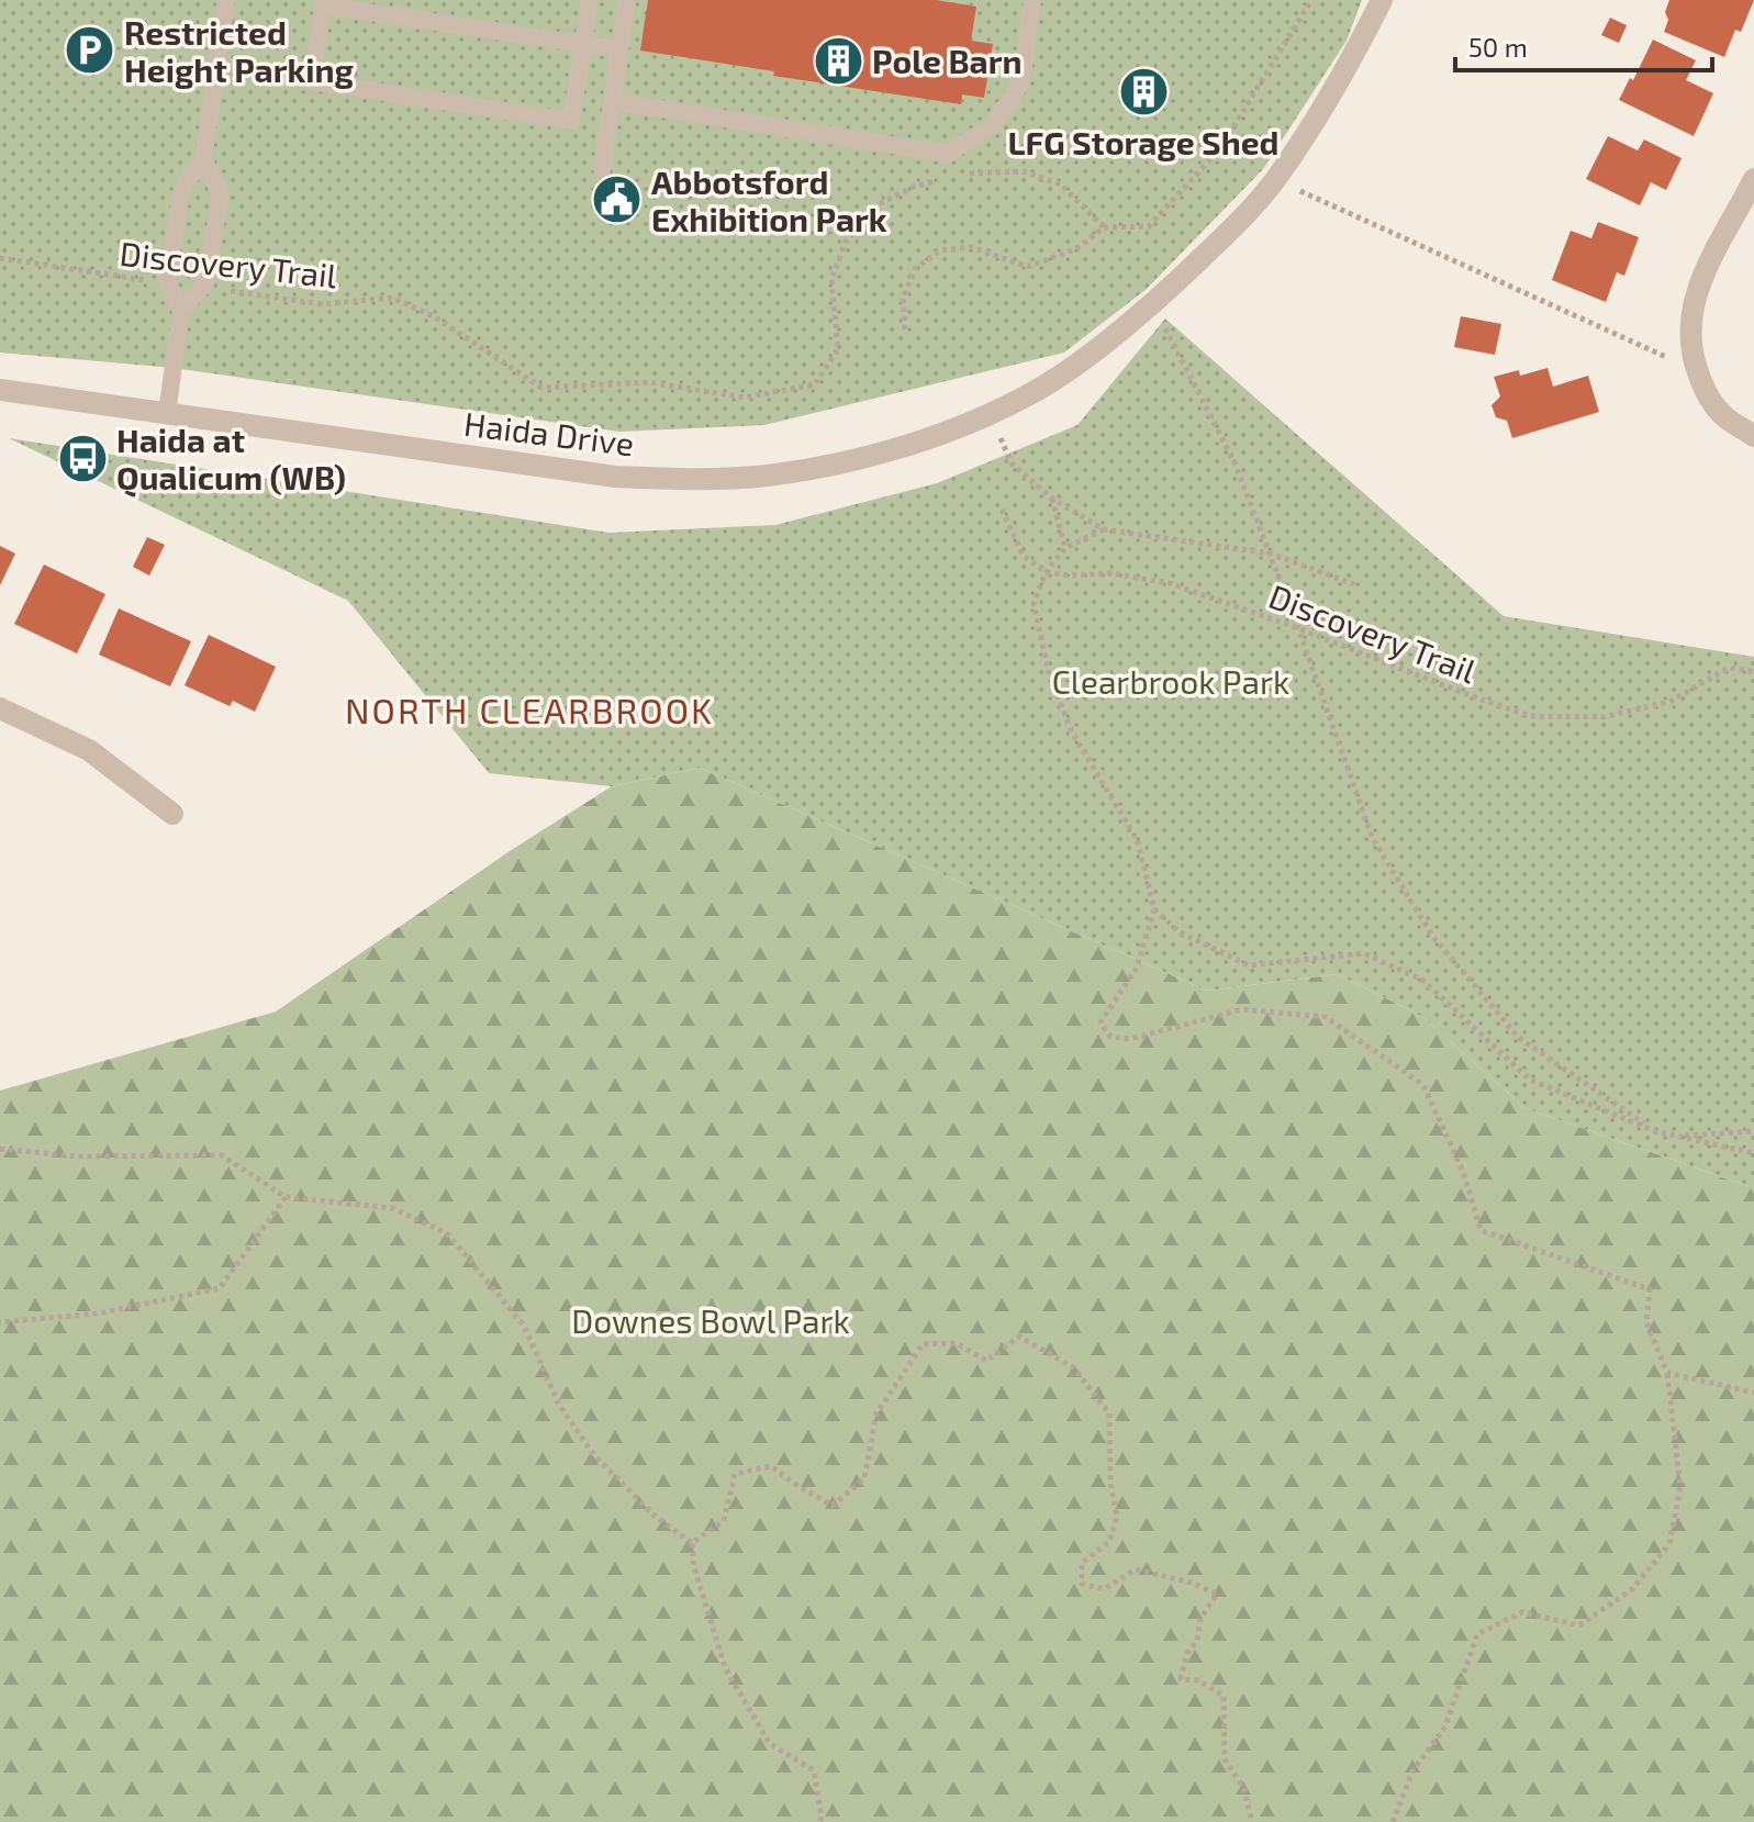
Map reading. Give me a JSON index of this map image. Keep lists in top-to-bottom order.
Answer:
{
  "streets": {
    "street": ["Haida Drive"],
    "path": ["Discovery Trail"]
  },
  "districts": ["NORTH CLEARBROOK"],
  "parks": ["Clearbrook Park", "Downes Bowl Park"],
  "places": {
    "parking": ["Restricted Height Parking"],
    "building": ["Pole Barn", "LFG Storage Shed"],
    "public building": ["Abbotsford Exhibition Park"],
    "bus stop": ["Haida at Qualicum (WB)"]
  },
  "scale_bar": "50 m"
}
